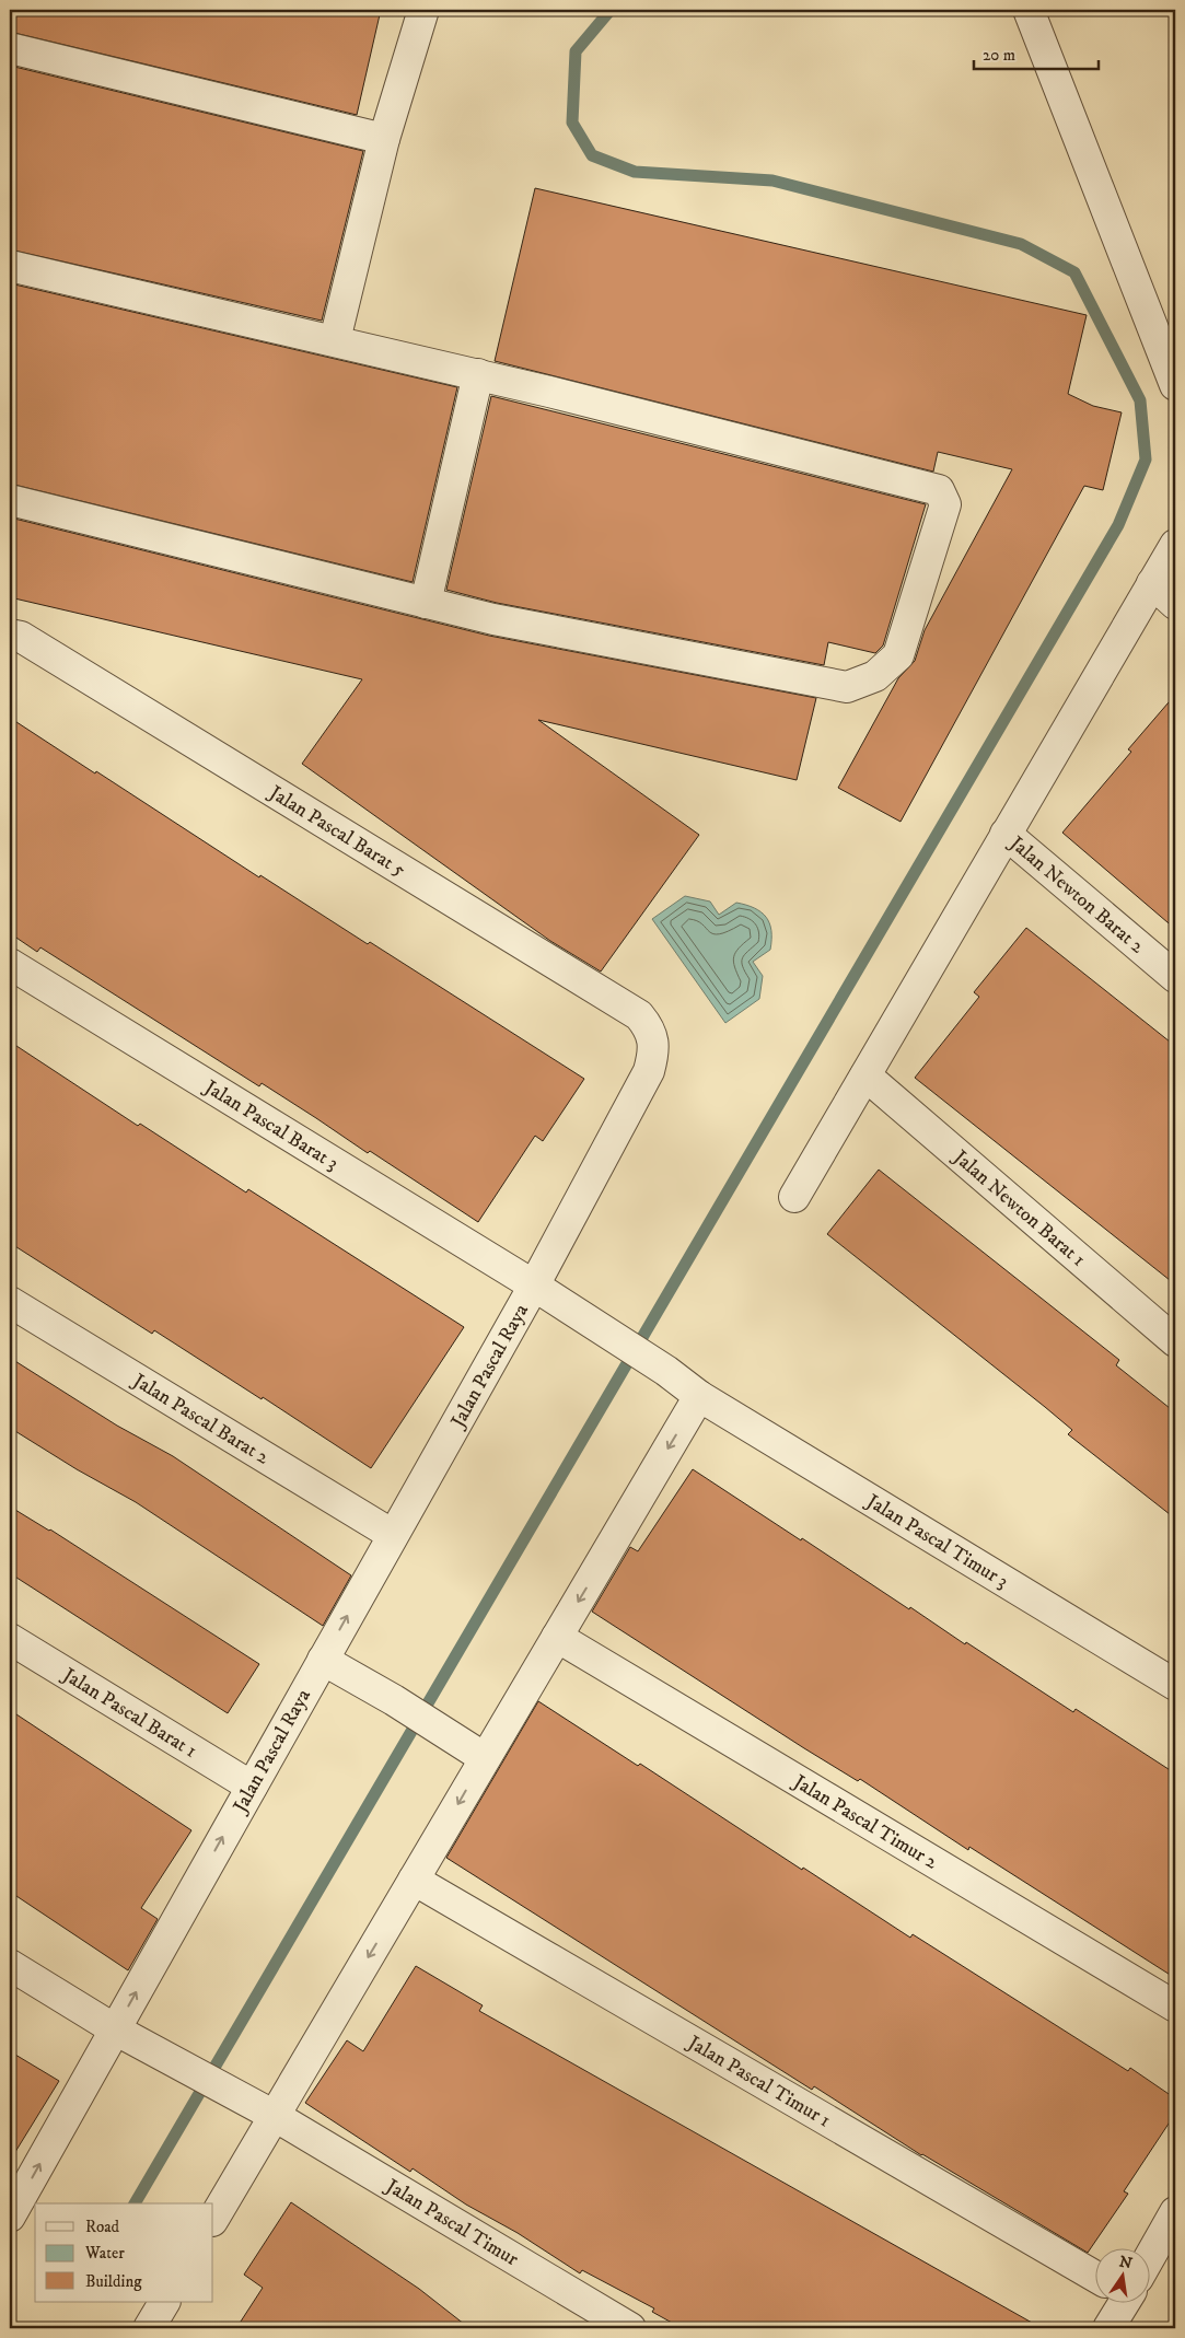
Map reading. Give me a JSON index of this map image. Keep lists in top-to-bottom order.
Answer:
{
  "streets": {
    "street": [
      "Jalan Pascal Barat 5",
      "Jalan Newton Barat 2",
      "Jalan Pascal Barat 3",
      "Jalan Newton Barat 1",
      "Jalan Pascal Raya",
      "Jalan Pascal Barat 2",
      "Jalan Pascal Timur 3",
      "Jalan Pascal Barat 1",
      "Jalan Pascal Timur 2",
      "Jalan Pascal Timur 1",
      "Jalan Pascal Timur"
    ]
  },
  "crossings": [
    ["Jalan Pascal Barat 5", "Jalan Pascal Raya"],
    ["Jalan Pascal Barat 3", "Jalan Pascal Raya"],
    ["Jalan Pascal Barat 3", "Jalan Pascal Timur 3"],
    ["Jalan Pascal Raya", "Jalan Pascal Barat 2"],
    ["Jalan Pascal Raya", "Jalan Pascal Barat 1"],
    ["Jalan Pascal Raya", "Jalan Pascal Timur"]
  ],
  "legend": ["Road", "Water", "Building"],
  "scale_bar": "20 m",
  "north": "top"
}
